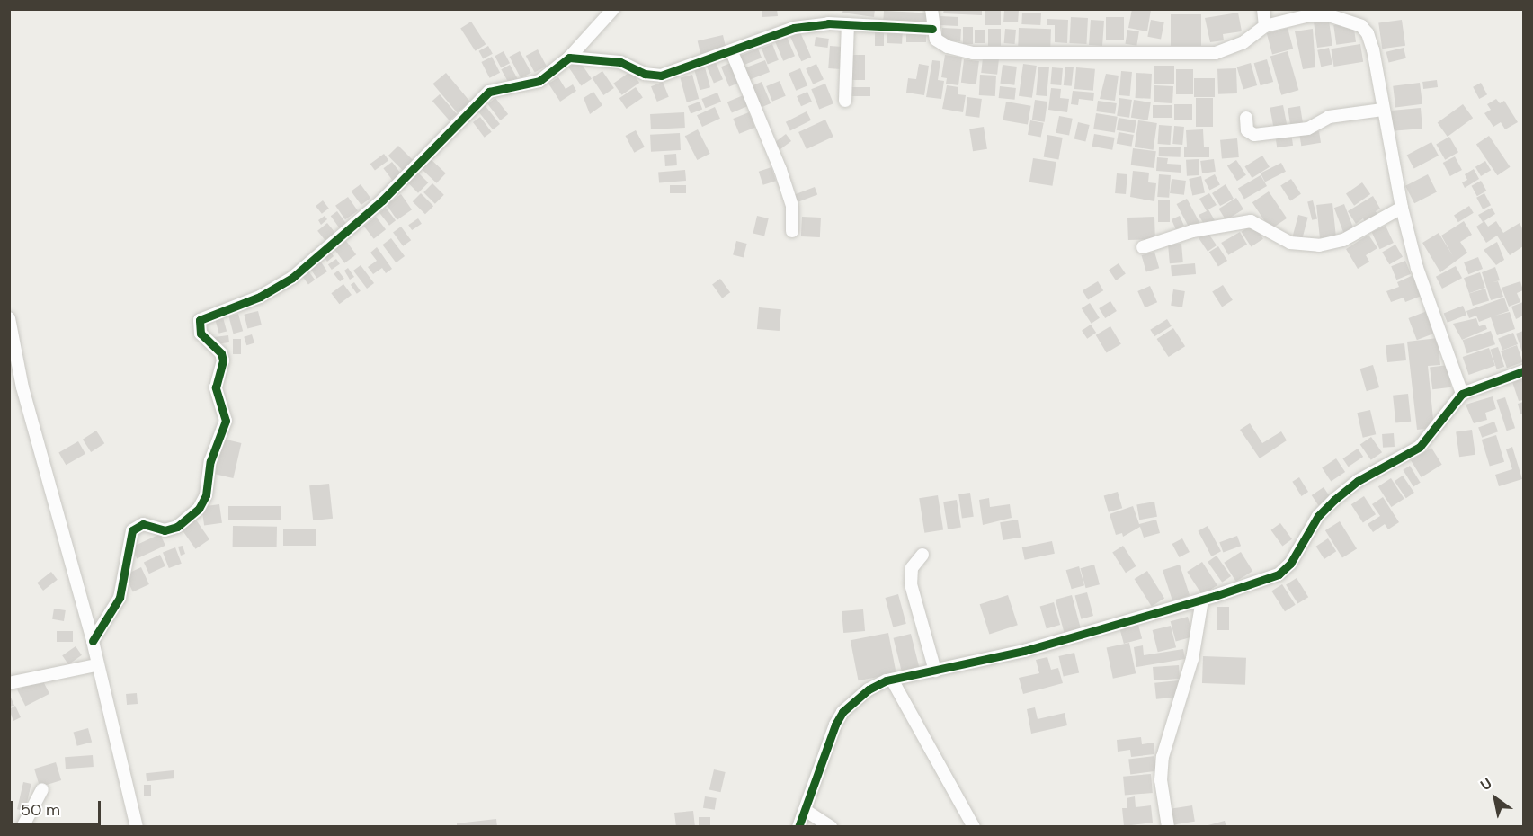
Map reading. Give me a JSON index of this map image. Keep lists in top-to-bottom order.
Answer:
{
  "scale_bar": "50 m",
  "north": "top left"
}
